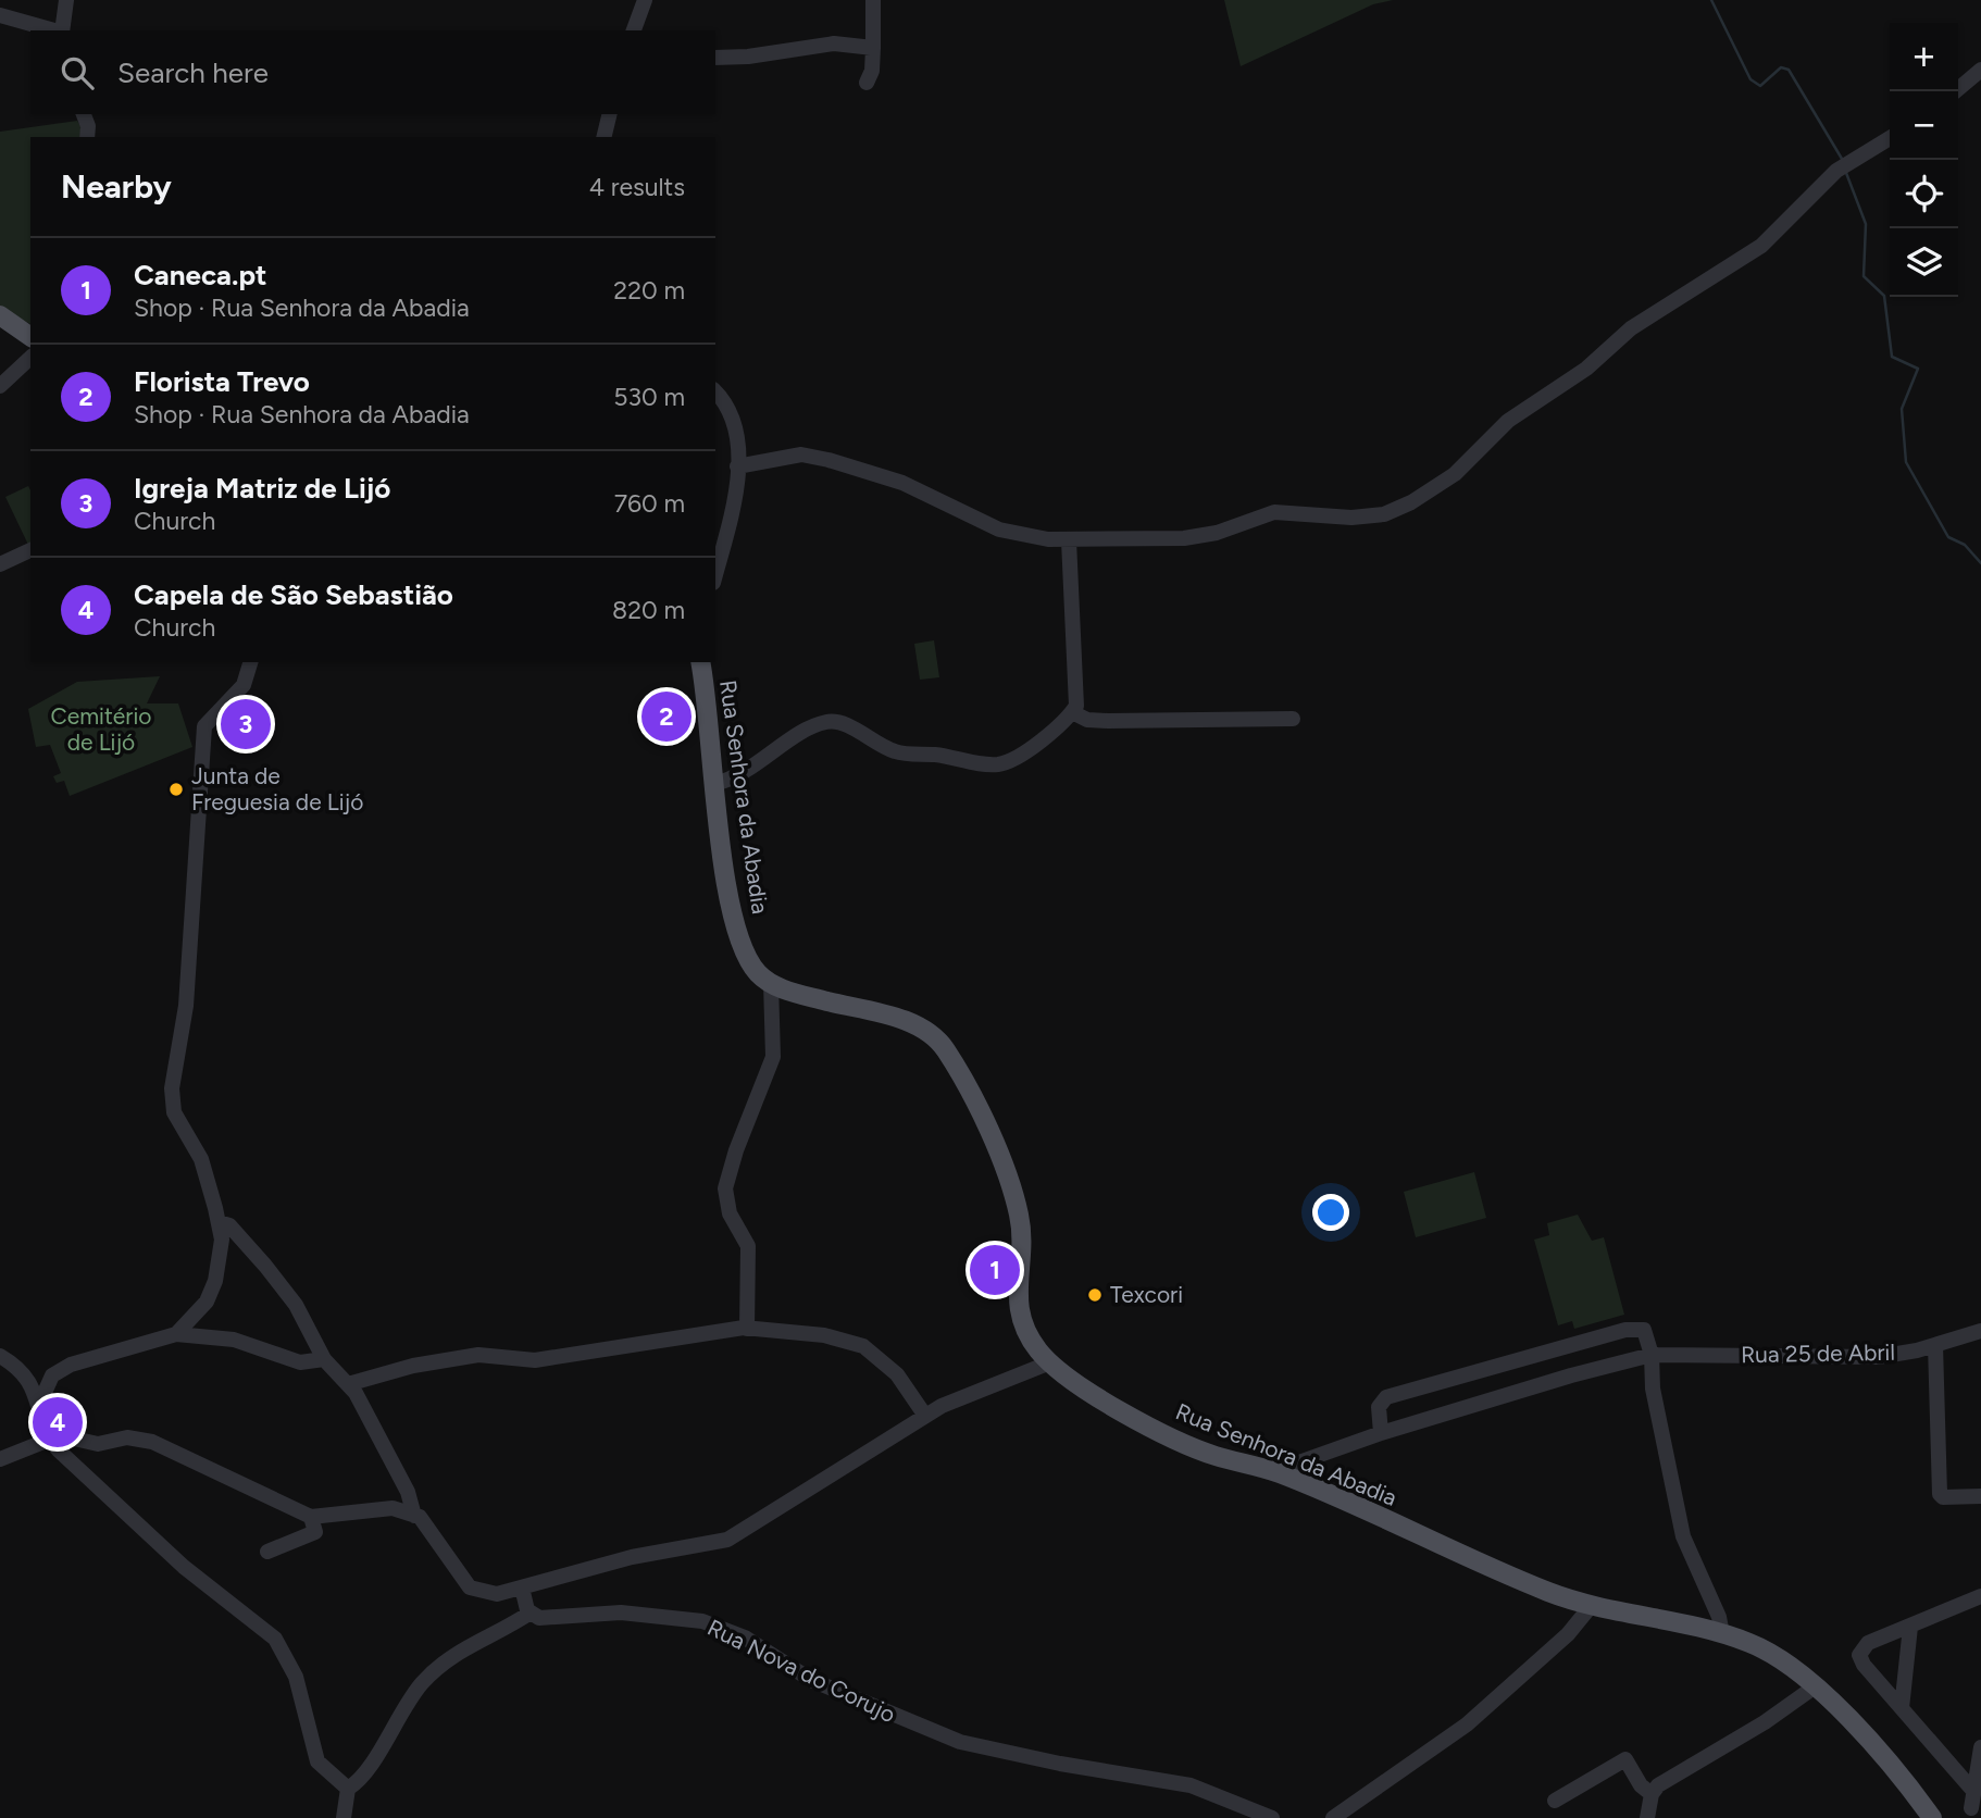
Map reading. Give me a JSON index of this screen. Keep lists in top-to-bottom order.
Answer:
{
  "streets": {
    "main road": ["Rua Senhora da Abadia"],
    "street": ["Rua 25 de Abril", "Rua Nova do Corujo"]
  },
  "crossings": [
    ["Rua Senhora da Abadia", "Rua 25 de Abril"]
  ],
  "parks": ["Cemitério de Lijó"],
  "places": ["Junta de Freguesia de Lijó", "Texcori"],
  "page": {
    "map_buttons": ["+", "−"],
    "search": "Search here",
    "heading": ["Nearby", "4 results"],
    "list": [
      {
        "mark": "1",
        "name": "Caneca.pt",
        "note": "Shop · Rua Senhora da Abadia",
        "value": "220 m"
      },
      {
        "mark": "2",
        "name": "Florista Trevo",
        "note": "Shop · Rua Senhora da Abadia",
        "value": "530 m"
      },
      {
        "mark": "3",
        "name": "Igreja Matriz de Lijó",
        "note": "Church",
        "value": "760 m"
      },
      {
        "mark": "4",
        "name": "Capela de São Sebastião",
        "note": "Church",
        "value": "820 m"
      }
    ],
    "pins": [
      "2",
      "3",
      "1",
      "4"
    ]
  }
}
